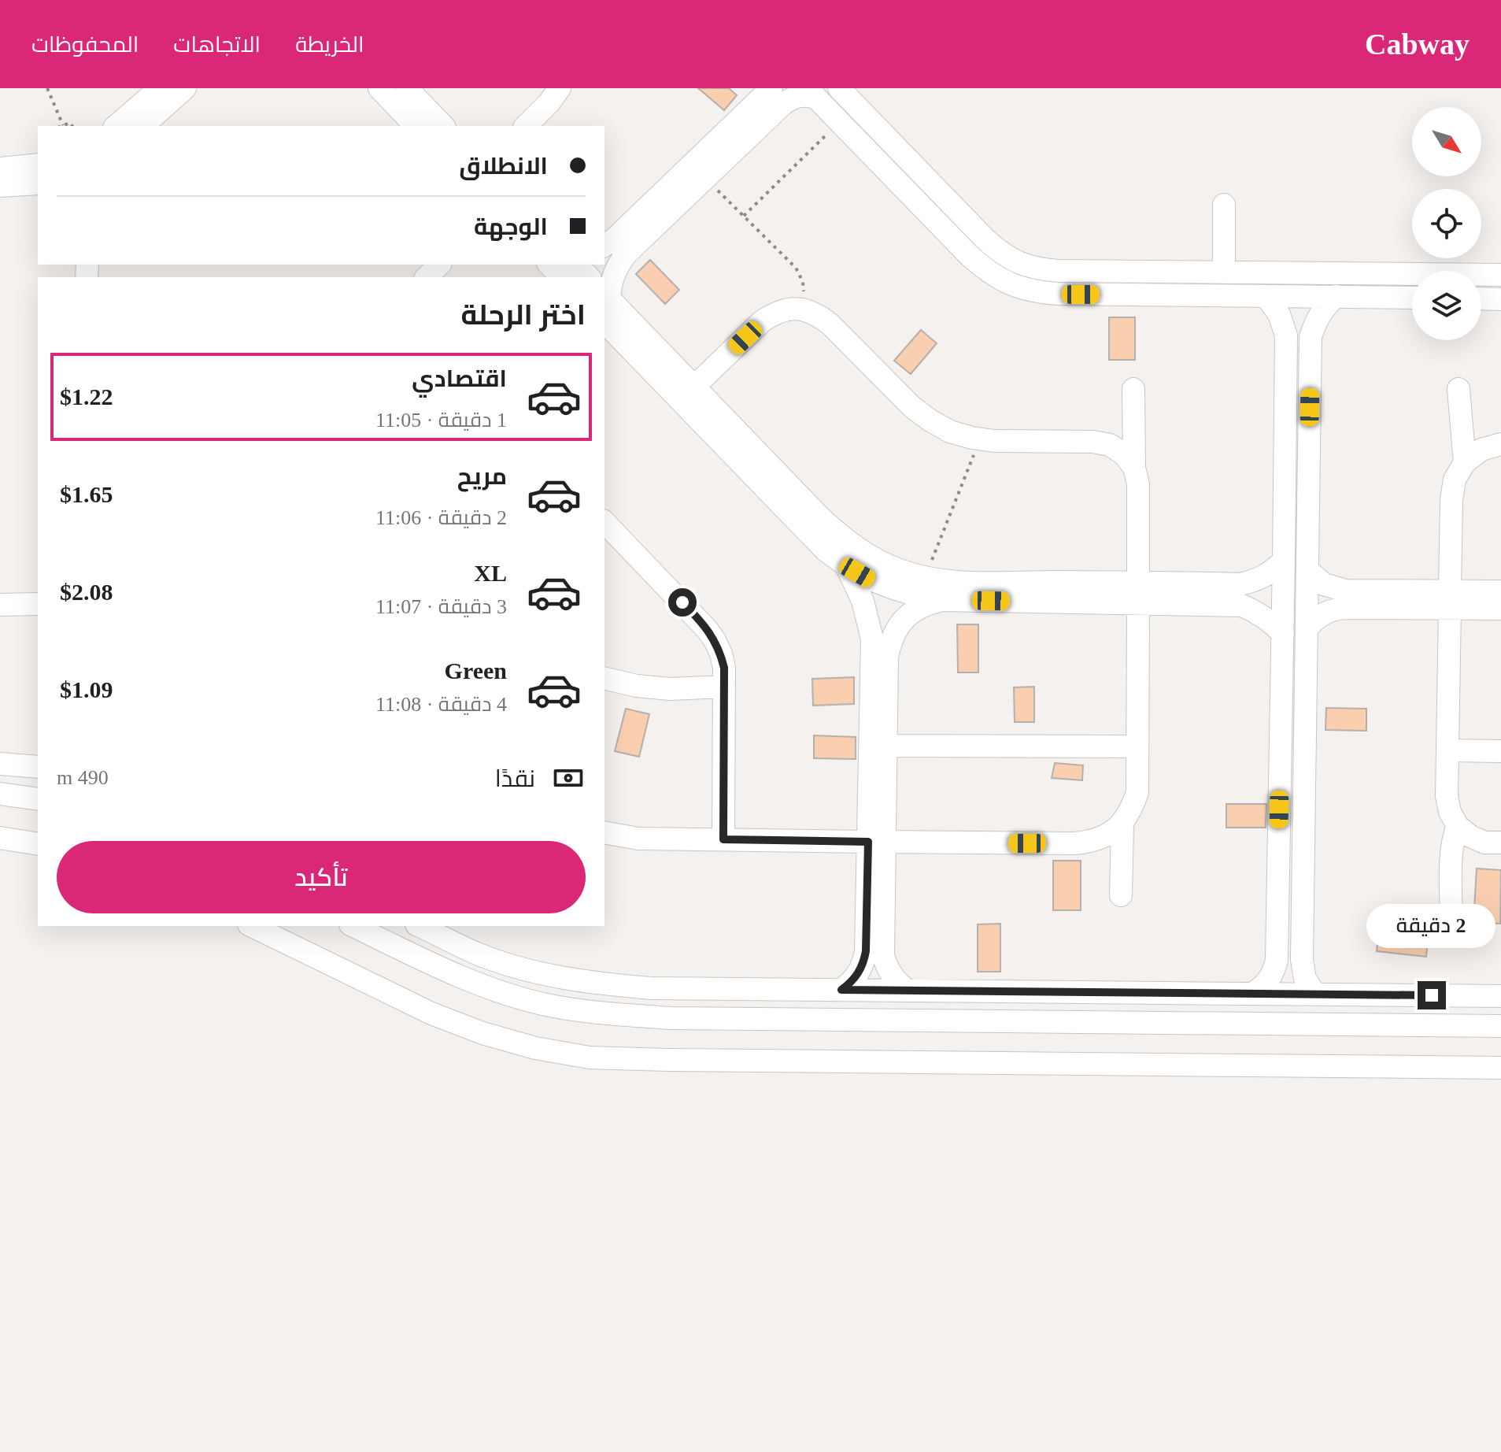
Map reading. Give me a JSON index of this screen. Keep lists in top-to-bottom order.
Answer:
{
  "north": "bottom right",
  "page": {
    "header": "Cabway",
    "nav": ["الخريطة", "الاتجاهات", "المحفوظات"],
    "banner": ["الانطلاق", "الوجهة"],
    "heading": "اختر الرحلة",
    "list": [
      {
        "name": "اقتصادي",
        "note": "1 دقيقة · 11:05",
        "value": "$1.22"
      },
      {
        "name": "مريح",
        "note": "2 دقيقة · 11:06",
        "value": "$1.65"
      },
      {
        "name": "XL",
        "note": "3 دقيقة · 11:07",
        "value": "$2.08"
      },
      {
        "name": "Green",
        "note": "4 دقيقة · 11:08",
        "value": "$1.09"
      }
    ],
    "pay": ["نقدًا", "490 m"],
    "buttons": "تأكيد",
    "bubble": "2 دقيقة"
  }
}
